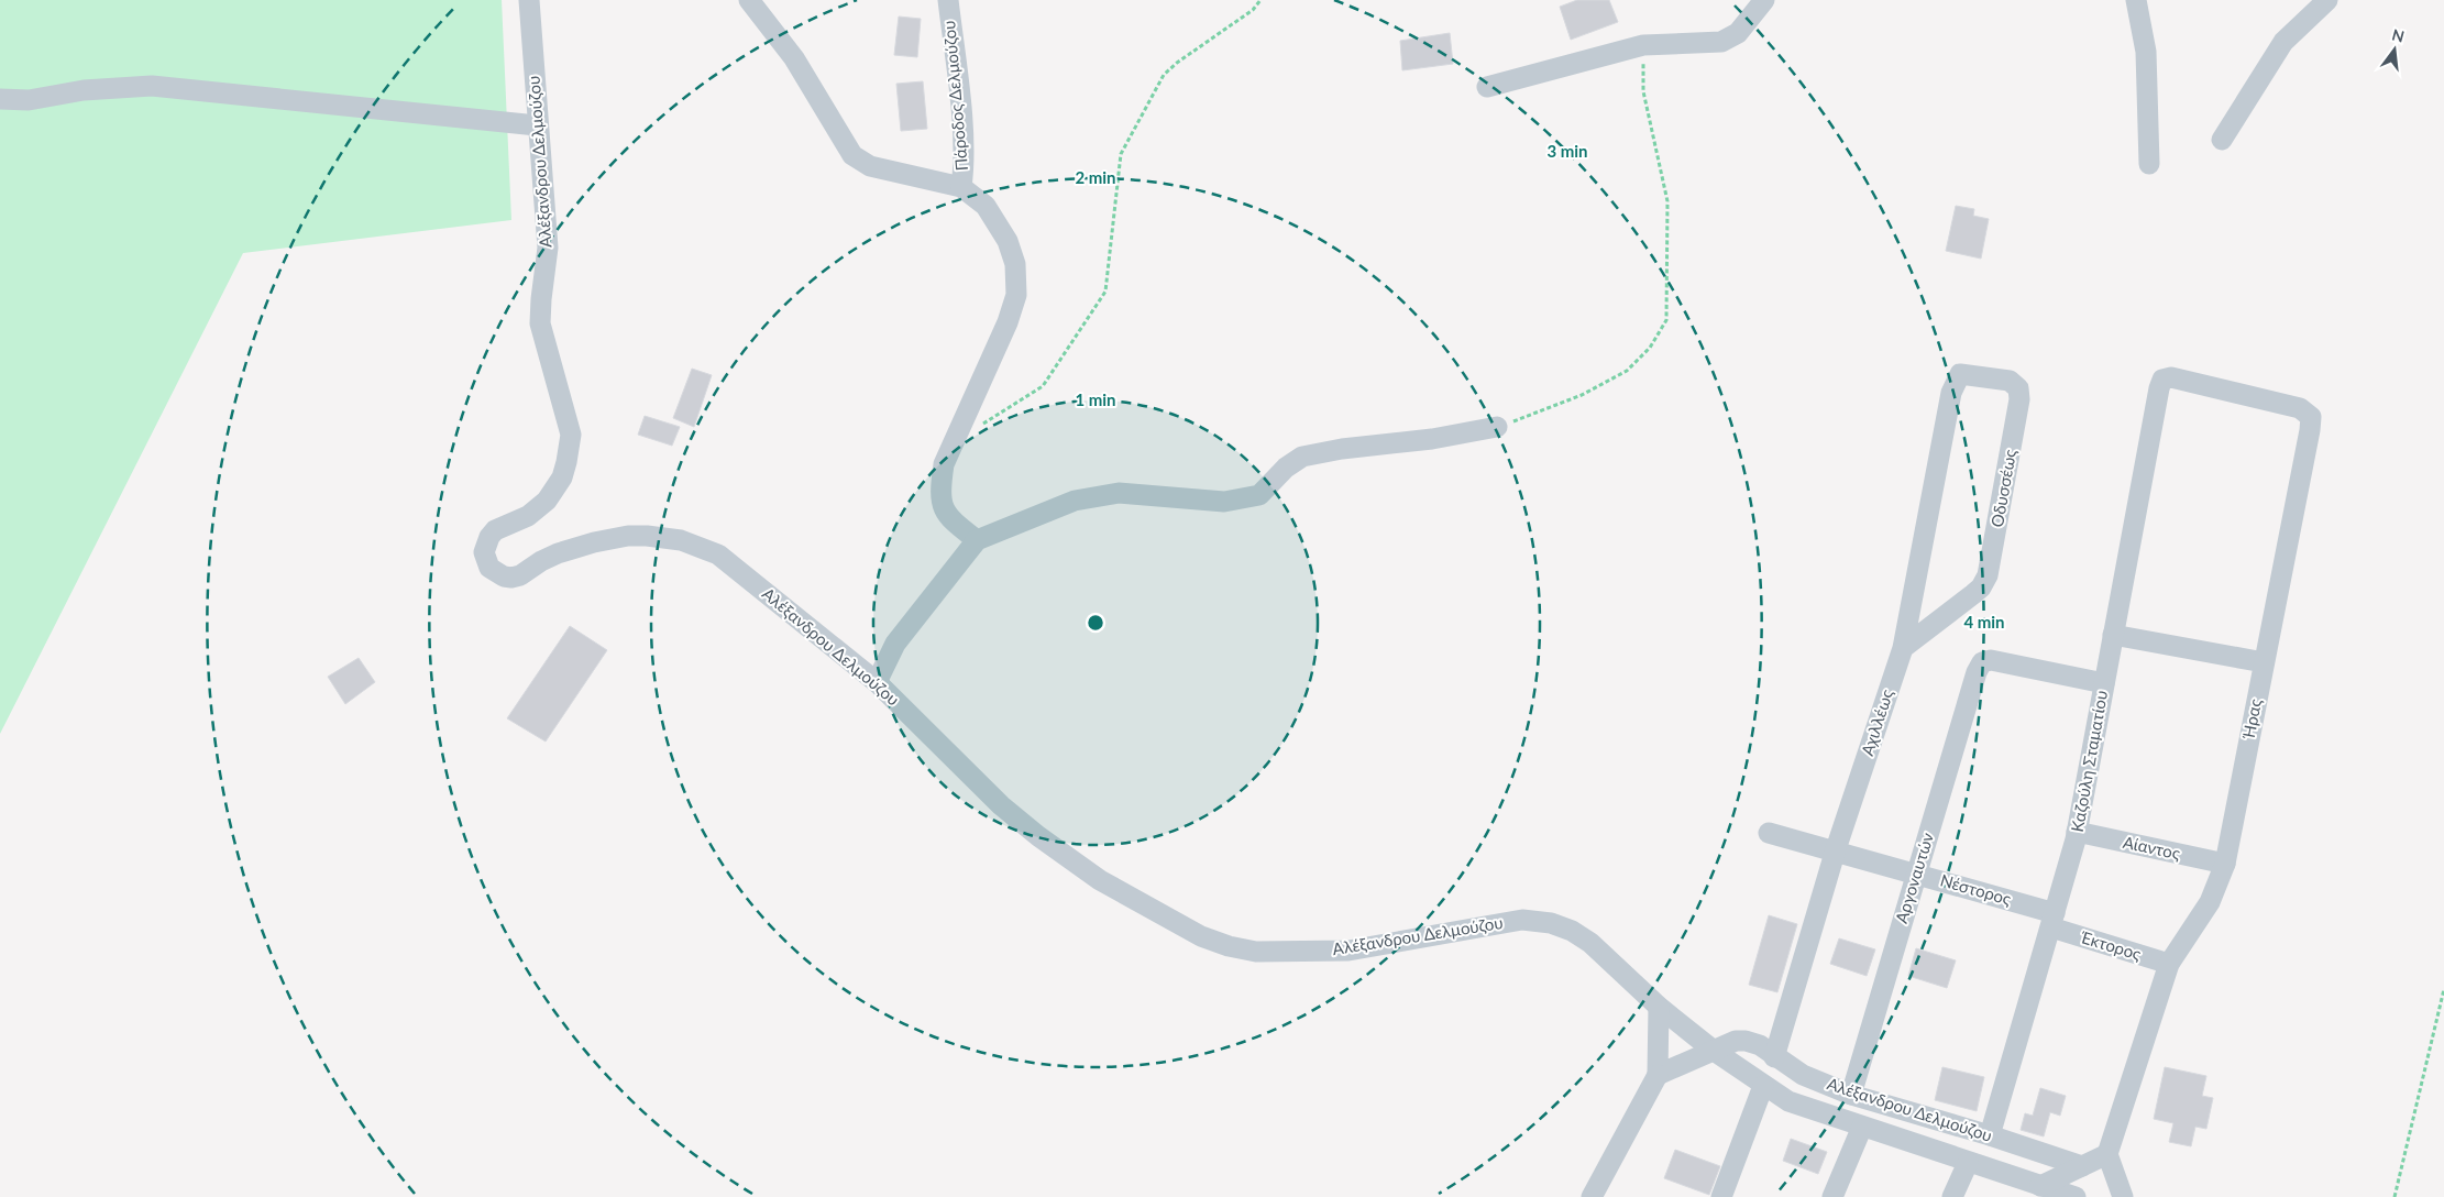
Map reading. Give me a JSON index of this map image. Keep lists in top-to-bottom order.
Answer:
{
  "streets": {
    "street": [
      "Πάροδος Δελμούζου",
      "Αλέξανδρου Δελμούζου",
      "Οδυσσέως",
      "Ήρας",
      "Αχιλλέως",
      "Καζούλη Σταματίου",
      "Αίαντος",
      "Αργοναυτών",
      "Νέστορος",
      "Έκτορος"
    ]
  },
  "crossings": [
    ["Αλέξανδρου Δελμούζου", "Αχιλλέως"],
    ["Αλέξανδρου Δελμούζου", "Καζούλη Σταματίου"],
    ["Αλέξανδρου Δελμούζου", "Αργοναυτών"],
    ["Οδυσσέως", "Αχιλλέως"],
    ["Ήρας", "Καζούλη Σταματίου"],
    ["Ήρας", "Αίαντος"],
    ["Ήρας", "Έκτορος"],
    ["Αχιλλέως", "Νέστορος"],
    ["Καζούλη Σταματίου", "Αίαντος"],
    ["Καζούλη Σταματίου", "Αργοναυτών"],
    ["Καζούλη Σταματίου", "Νέστορος"],
    ["Καζούλη Σταματίου", "Έκτορος"],
    ["Αργοναυτών", "Νέστορος"],
    ["Νέστορος", "Έκτορος"]
  ],
  "north": "top",
  "rings": [
    "3 min",
    "2 min",
    "1 min",
    "4 min"
  ]
}
